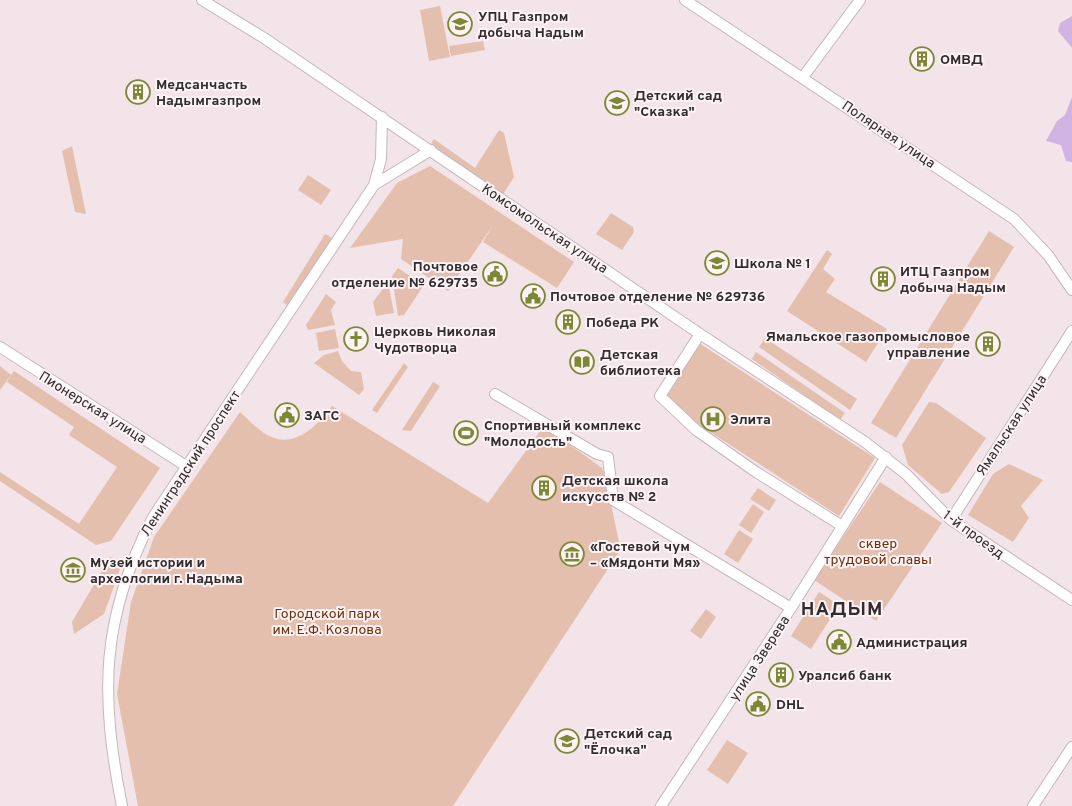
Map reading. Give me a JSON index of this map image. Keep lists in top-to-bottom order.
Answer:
{
  "streets": {
    "street": [
      "Полярная улица",
      "Комсомольская улица",
      "Пионерская улица",
      "Ямальская улица",
      "Ленинградский проспект",
      "1-й проезд",
      "улица Зверева"
    ]
  },
  "crossings": [
    ["Комсомольская улица", "1-й проезд"],
    ["Комсомольская улица", "улица Зверева"],
    ["Пионерская улица", "Ленинградский проспект"],
    ["Ямальская улица", "1-й проезд"],
    ["1-й проезд", "улица Зверева"]
  ],
  "districts": ["НАДЫМ"],
  "parks": ["сквер трудовой славы", "Городской парк им. Е.Ф. Козлова"],
  "places": {
    "school or university": [
      "УПЦ Газпром добыча Надым",
      "Детский сад \"Сказка\"",
      "Школа № 1",
      "Детский сад \"Ёлочка\""
    ],
    "building": [
      "ОМВД",
      "Медсанчасть Надымгазпром",
      "ИТЦ Газпром добыча Надым",
      "Победа РК",
      "Ямальское газопромысловое управление",
      "Детская школа искусств № 2",
      "Уралсиб банк"
    ],
    "public building": [
      "Почтовое отделение № 629735",
      "Почтовое отделение № 629736",
      "ЗАГС",
      "Администрация",
      "DHL"
    ],
    "church": ["Церковь Николая Чудотворца"],
    "library": ["Детская библиотека"],
    "hospital": ["Элита"],
    "sports": ["Спортивный комплекс \"Молодость\""],
    "museum": ["«Гостевой чум – «Мядонти Мя»", "Музей истории и археологии г. Надыма"]
  }
}
